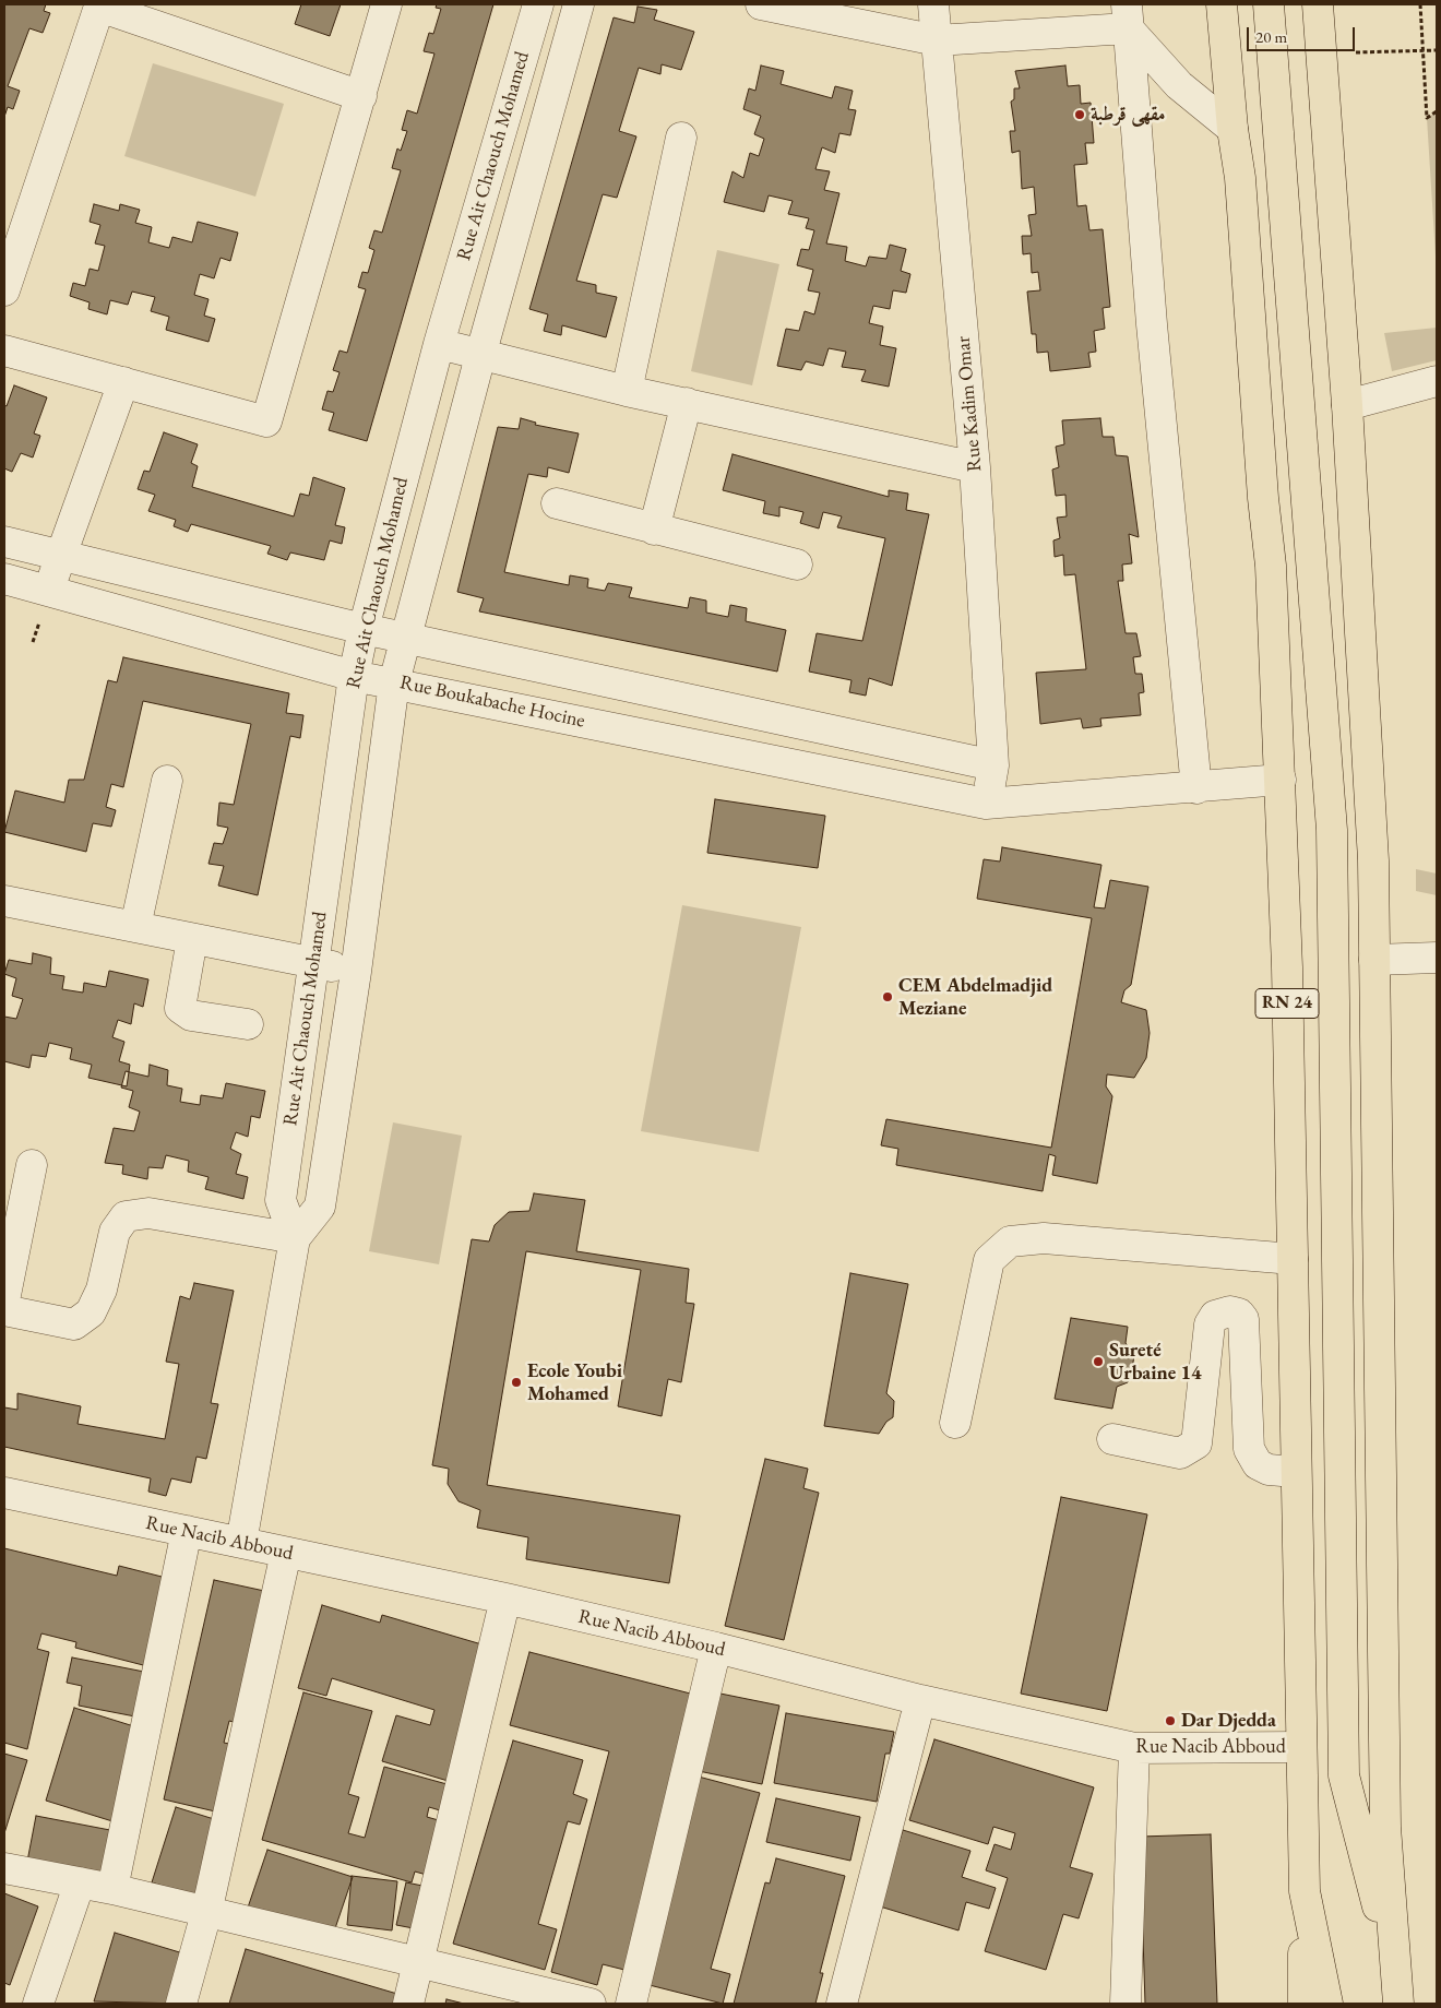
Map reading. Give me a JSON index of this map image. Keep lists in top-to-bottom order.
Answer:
{
  "streets": {
    "main road": ["RN 24"],
    "street": [
      "Rue Ait Chaouch Mohamed",
      "Rue Kadim Omar",
      "Rue Boukabache Hocine",
      "Rue Nacib Abboud"
    ]
  },
  "crossings": [
    ["Rue Ait Chaouch Mohamed", "Rue Boukabache Hocine"],
    ["Rue Kadim Omar", "Rue Boukabache Hocine"],
    ["Rue Boukabache Hocine", "RN 24"],
    ["RN 24", "Rue Nacib Abboud"]
  ],
  "places": [
    "مقهى قرطبة",
    "CEM Abdelmadjid Meziane",
    "Sureté Urbaine 14",
    "Ecole Youbi Mohamed",
    "Dar Djedda"
  ],
  "scale_bar": "20 m"
}
